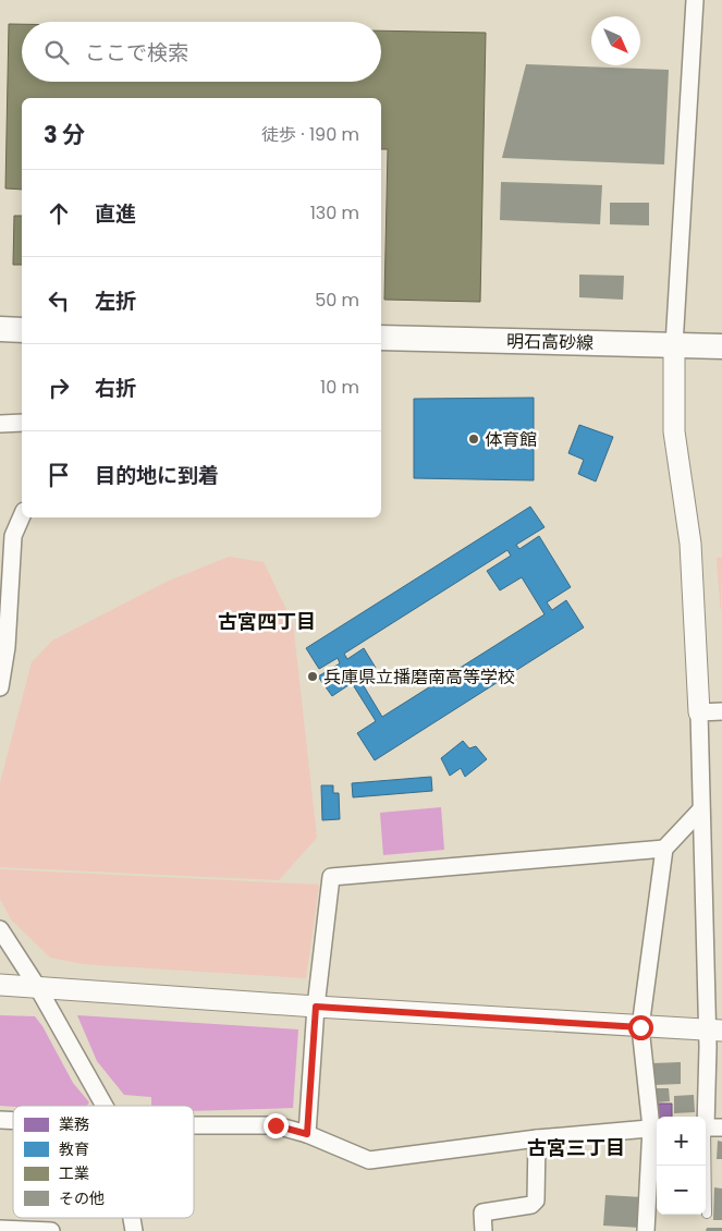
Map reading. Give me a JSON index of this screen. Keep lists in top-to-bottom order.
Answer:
{
  "streets": {
    "main road": ["明石高砂線"]
  },
  "districts": ["古宮四丁目", "古宮三丁目"],
  "places": ["体育館", "兵庫県立播磨南高等学校"],
  "legend": [
    "業務",
    "教育",
    "工業",
    "その他"
  ],
  "north": "bottom right",
  "page": {
    "search": "ここで検索",
    "heading": ["3 分", "徒歩 · 190 m"],
    "list": [
      ["直進", "130 m"],
      ["左折", "50 m"],
      ["右折", "10 m"],
      "目的地に到着"
    ],
    "map_buttons": ["+", "−"]
  }
}
